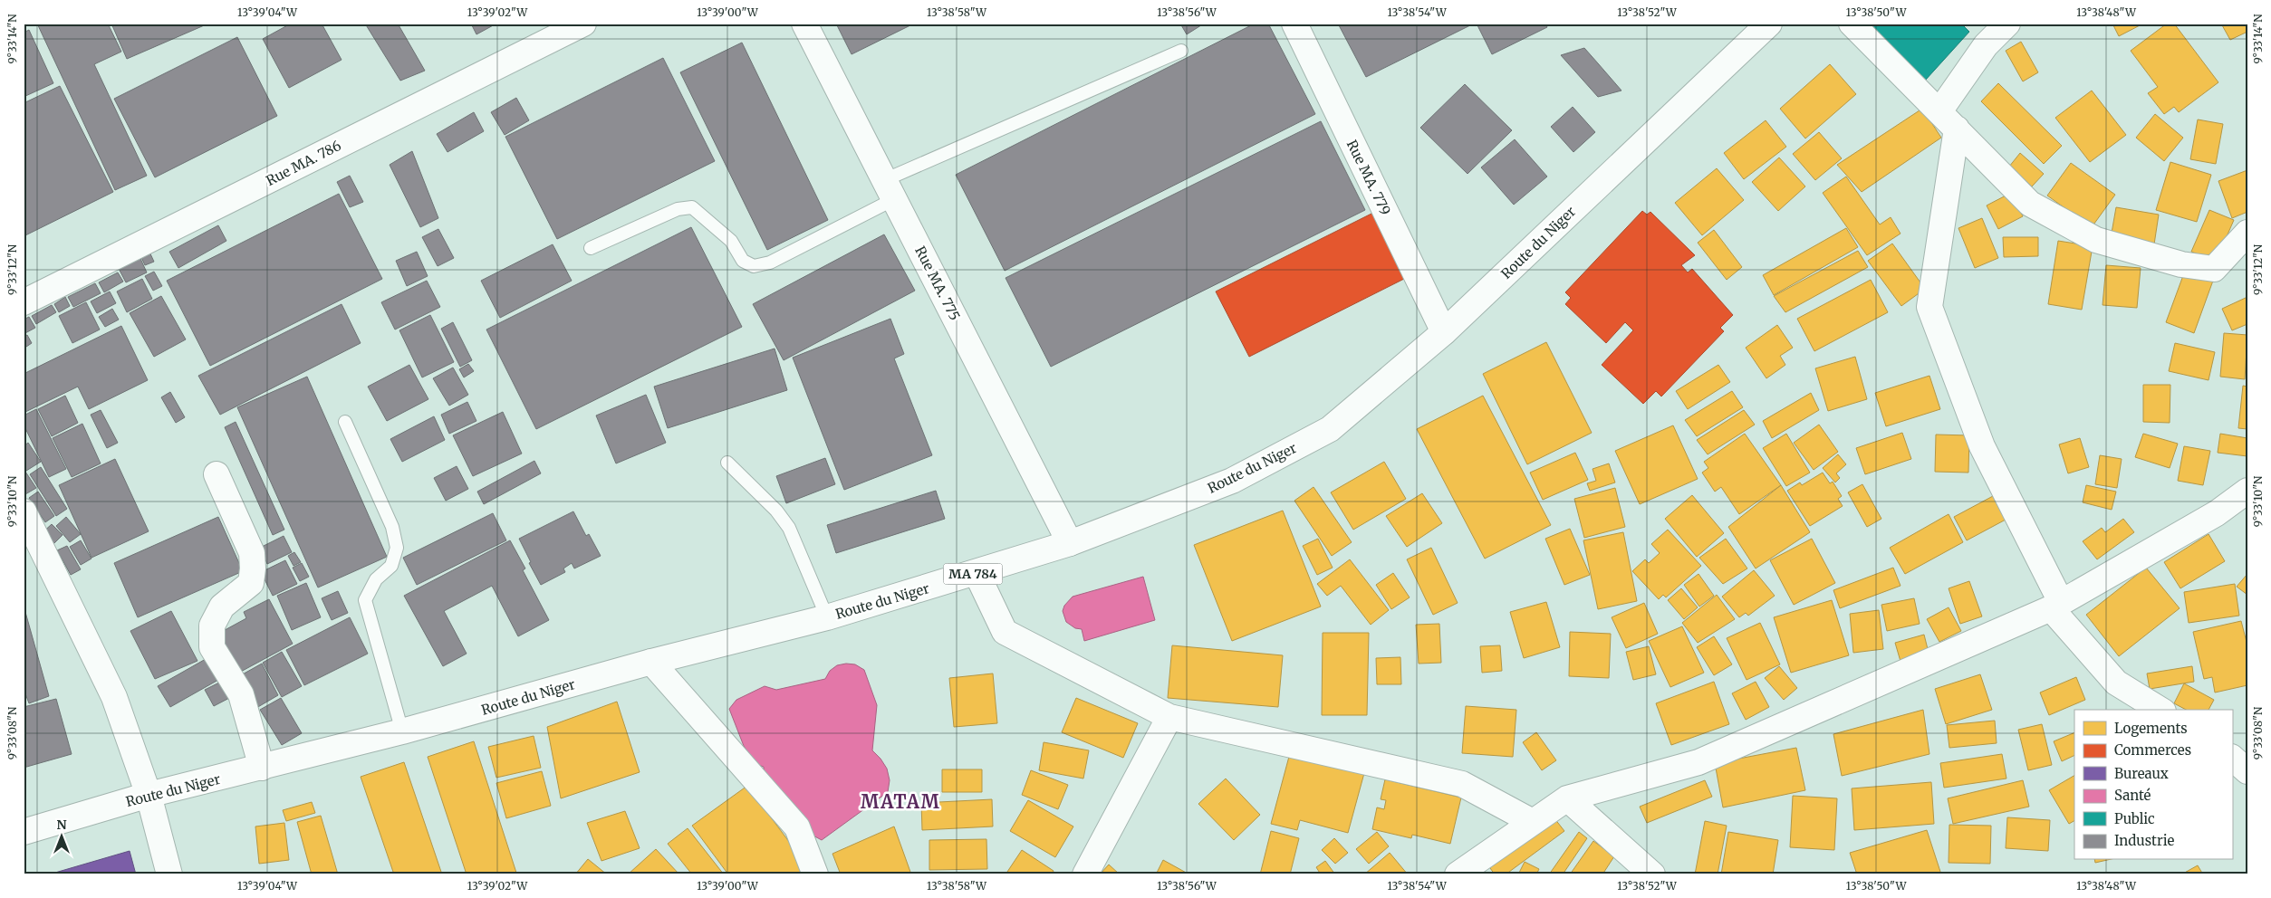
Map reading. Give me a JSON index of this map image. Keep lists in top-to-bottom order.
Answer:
{
  "streets": {
    "street": [
      "Rue MA. 786",
      "Rue MA. 779",
      "Route du Niger",
      "Rue MA. 775",
      "MA 784"
    ]
  },
  "crossings": [
    ["Rue MA. 779", "Route du Niger"],
    ["Route du Niger", "Rue MA. 775"]
  ],
  "districts": ["MATAM"],
  "legend": [
    "Logements",
    "Commerces",
    "Bureaux",
    "Santé",
    "Public",
    "Industrie"
  ],
  "north": "top",
  "coordinates": [
    "13°39'04\"W",
    "13°39'02\"W",
    "13°39'00\"W",
    "13°38'58\"W",
    "13°38'56\"W",
    "13°38'54\"W",
    "13°38'52\"W",
    "13°38'50\"W",
    "13°38'48\"W",
    "9°33'14\"N",
    "9°33'12\"N",
    "9°33'10\"N",
    "9°33'08\"N"
  ]
}
